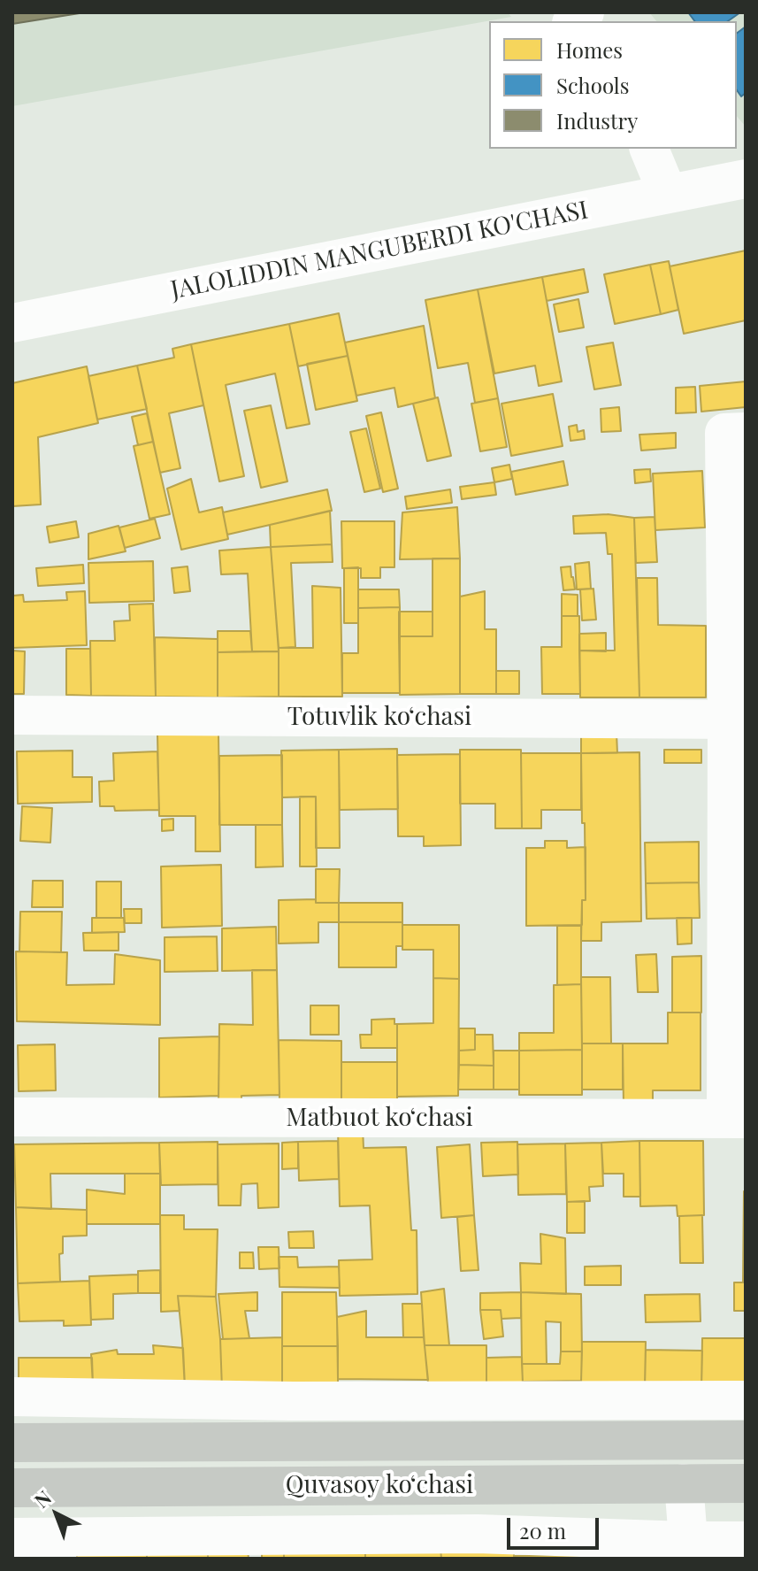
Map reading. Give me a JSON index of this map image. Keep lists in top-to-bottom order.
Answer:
{
  "streets": {
    "main road": ["Quvasoy koʻchasi"],
    "street": ["JALOLIDDIN MANGUBERDI KO'CHASI", "Totuvlik koʻchasi", "Matbuot koʻchasi"]
  },
  "legend": ["Homes", "Schools", "Industry"],
  "scale_bar": "20 m",
  "north": "top left"
}
